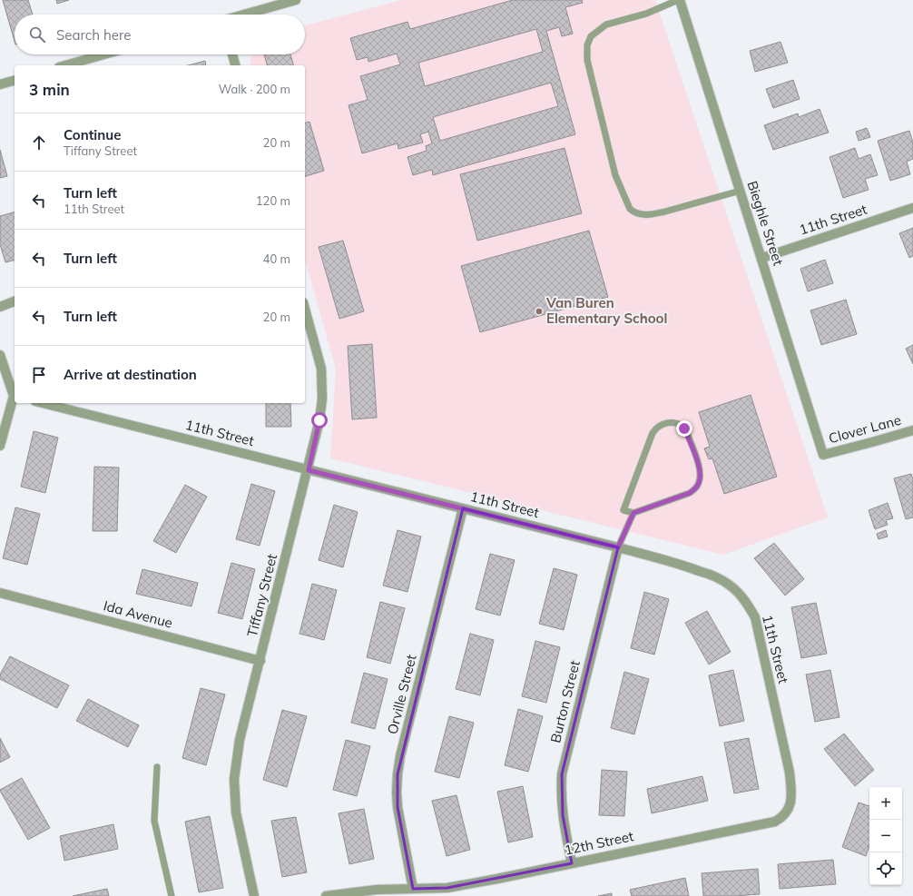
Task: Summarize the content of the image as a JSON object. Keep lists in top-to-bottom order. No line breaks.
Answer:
{"streets":{"street":["11th Street","Bieghle Street","Clover Lane","Tiffany Street","Ida Avenue","Orville Street","Burton Street","12th Street"]},"crossings":[["11th Street","Bieghle Street"],["11th Street","Tiffany Street"],["11th Street","Orville Street"],["11th Street","Burton Street"],["11th Street","12th Street"],["Bieghle Street","Clover Lane"],["Tiffany Street","Ida Avenue"],["Orville Street","12th Street"],["Burton Street","12th Street"]],"places":["Van Buren Elementary School"],"page":{"search":"Search here","heading":["3 min","Walk · 200 m"],"list":[["Continue","Tiffany Street","20 m"],["Turn left","11th Street","120 m"],["Turn left","40 m"],["Turn left","20 m"],"Arrive at destination"],"map_buttons":["+","−"]}}
